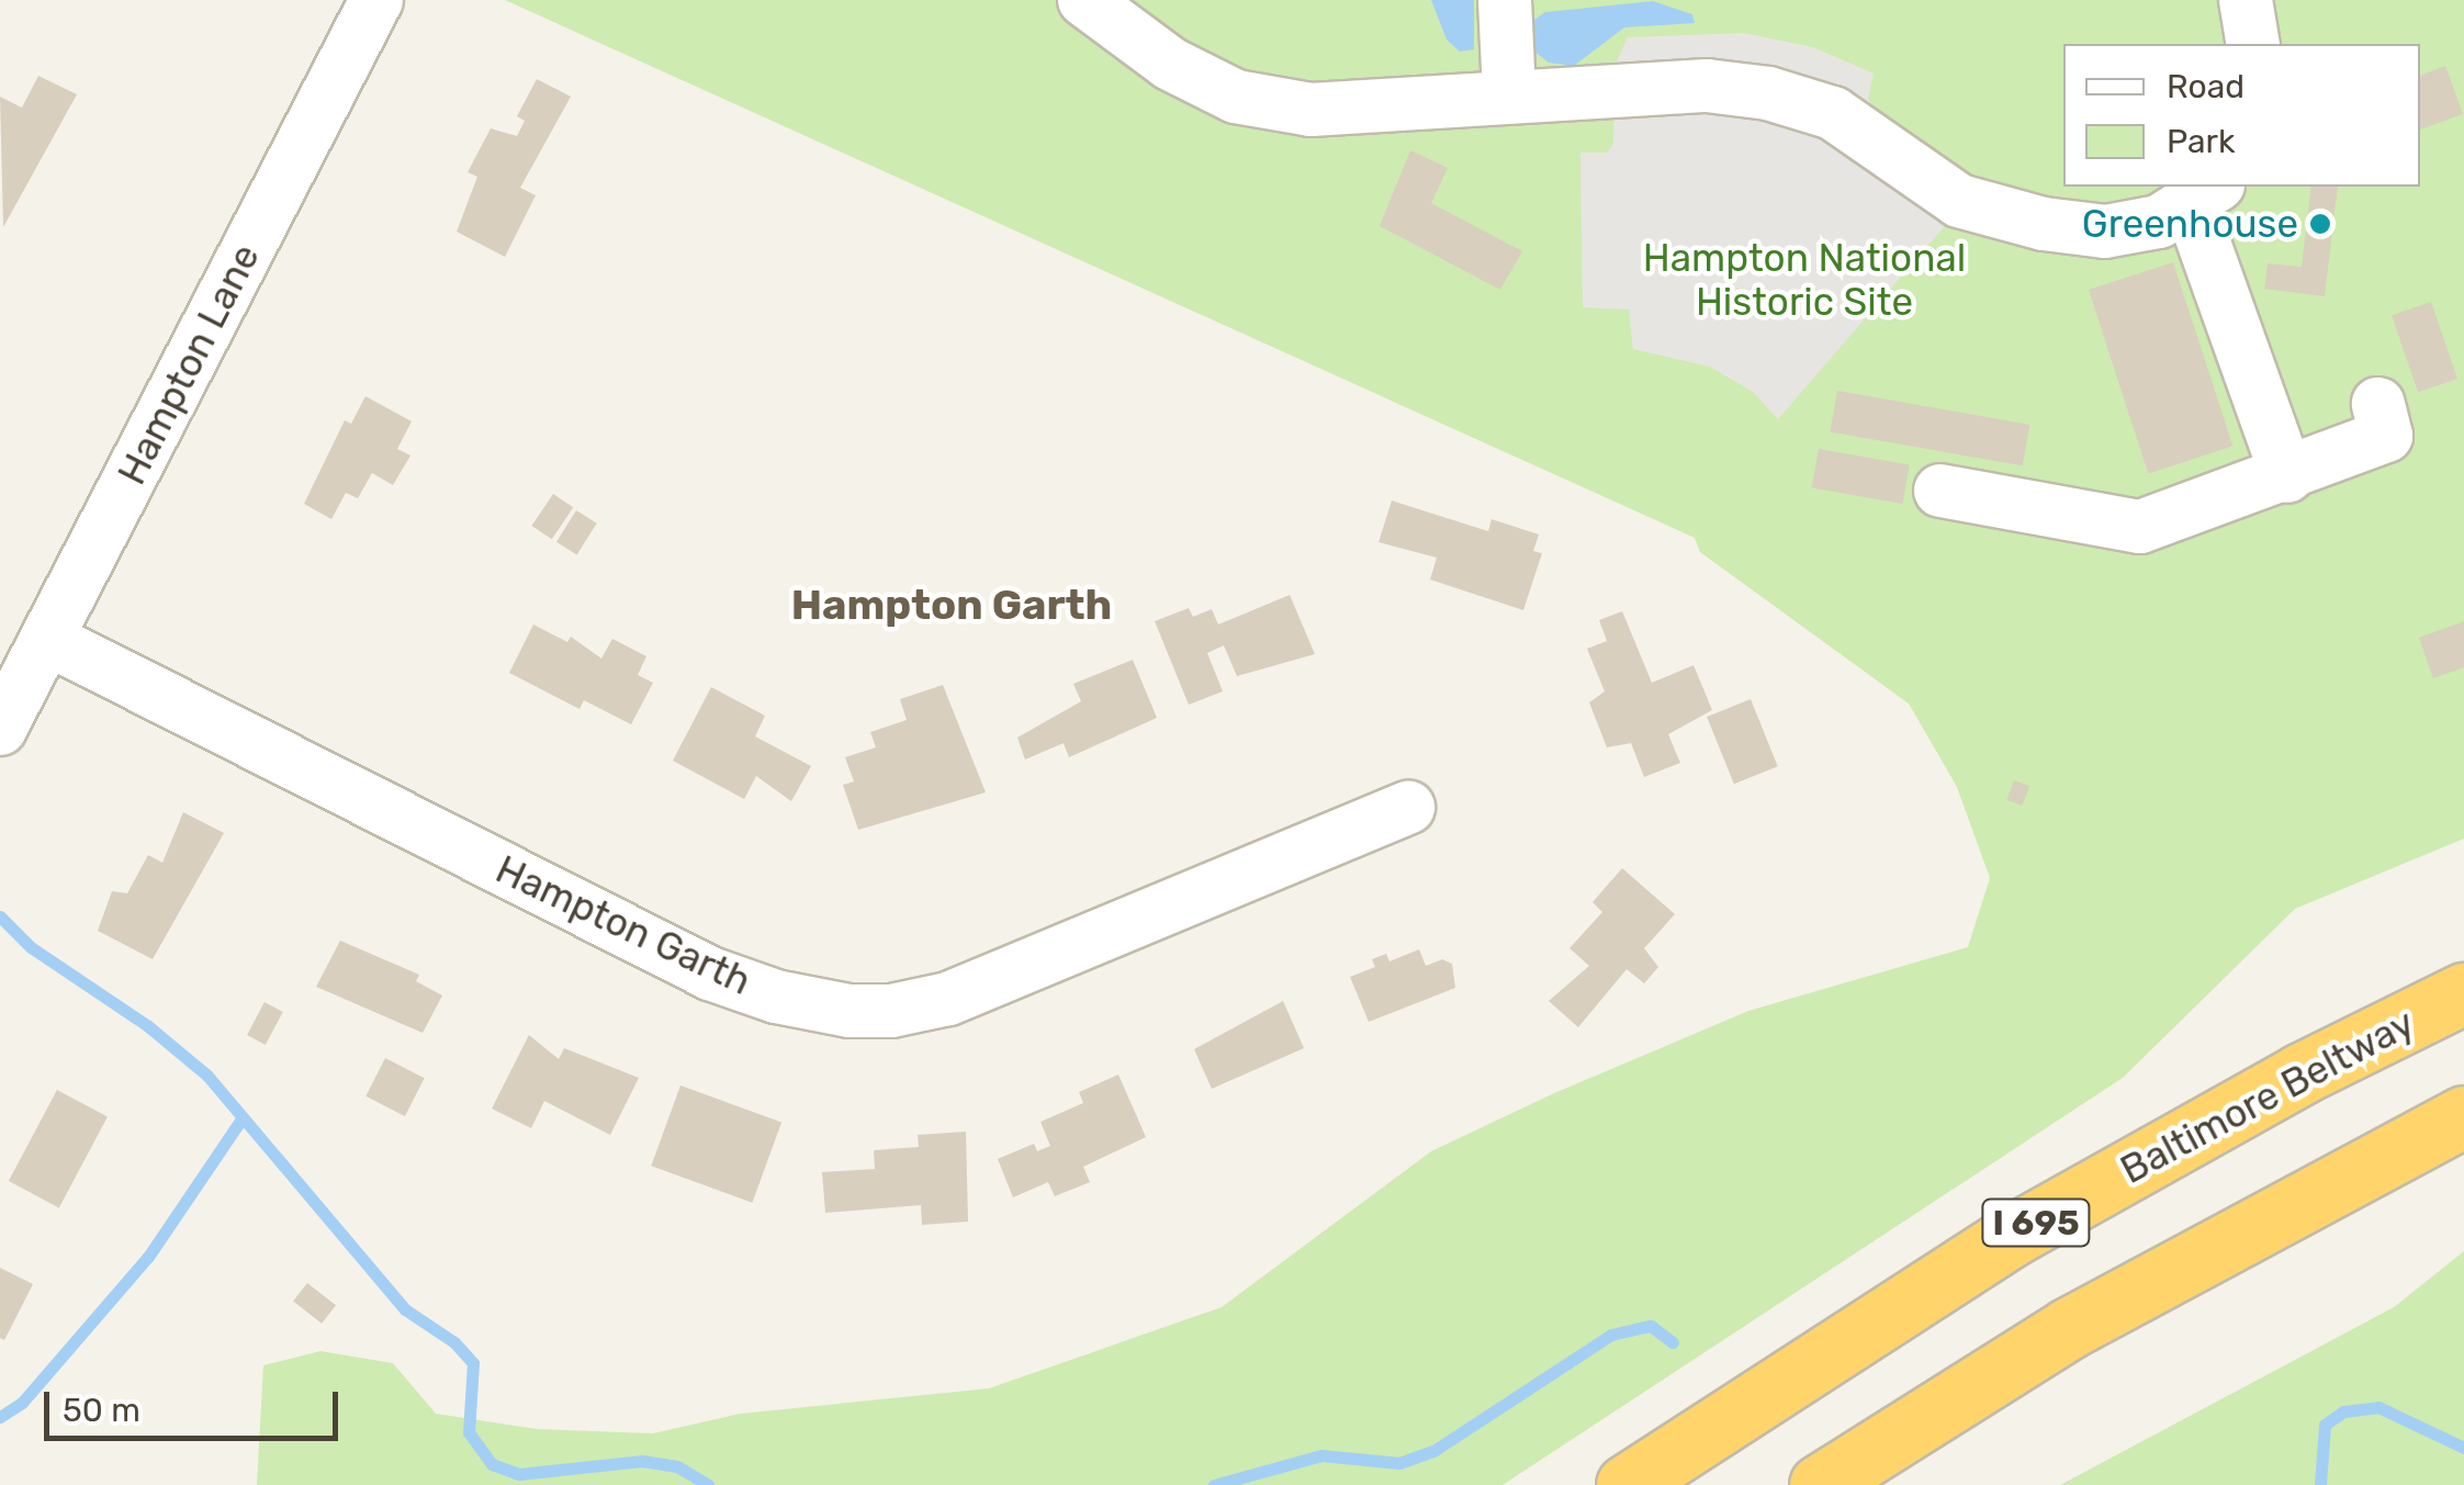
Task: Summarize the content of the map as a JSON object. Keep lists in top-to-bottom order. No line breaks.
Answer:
{"streets":{"highway":["Baltimore Beltway","I 695"],"street":["Hampton Lane","Hampton Garth"]},"crossings":[["Hampton Lane","Hampton Garth"]],"districts":["Hampton Garth"],"parks":["Hampton National Historic Site"],"places":["Greenhouse"],"legend":["Road","Park"],"scale_bar":"50 m"}
